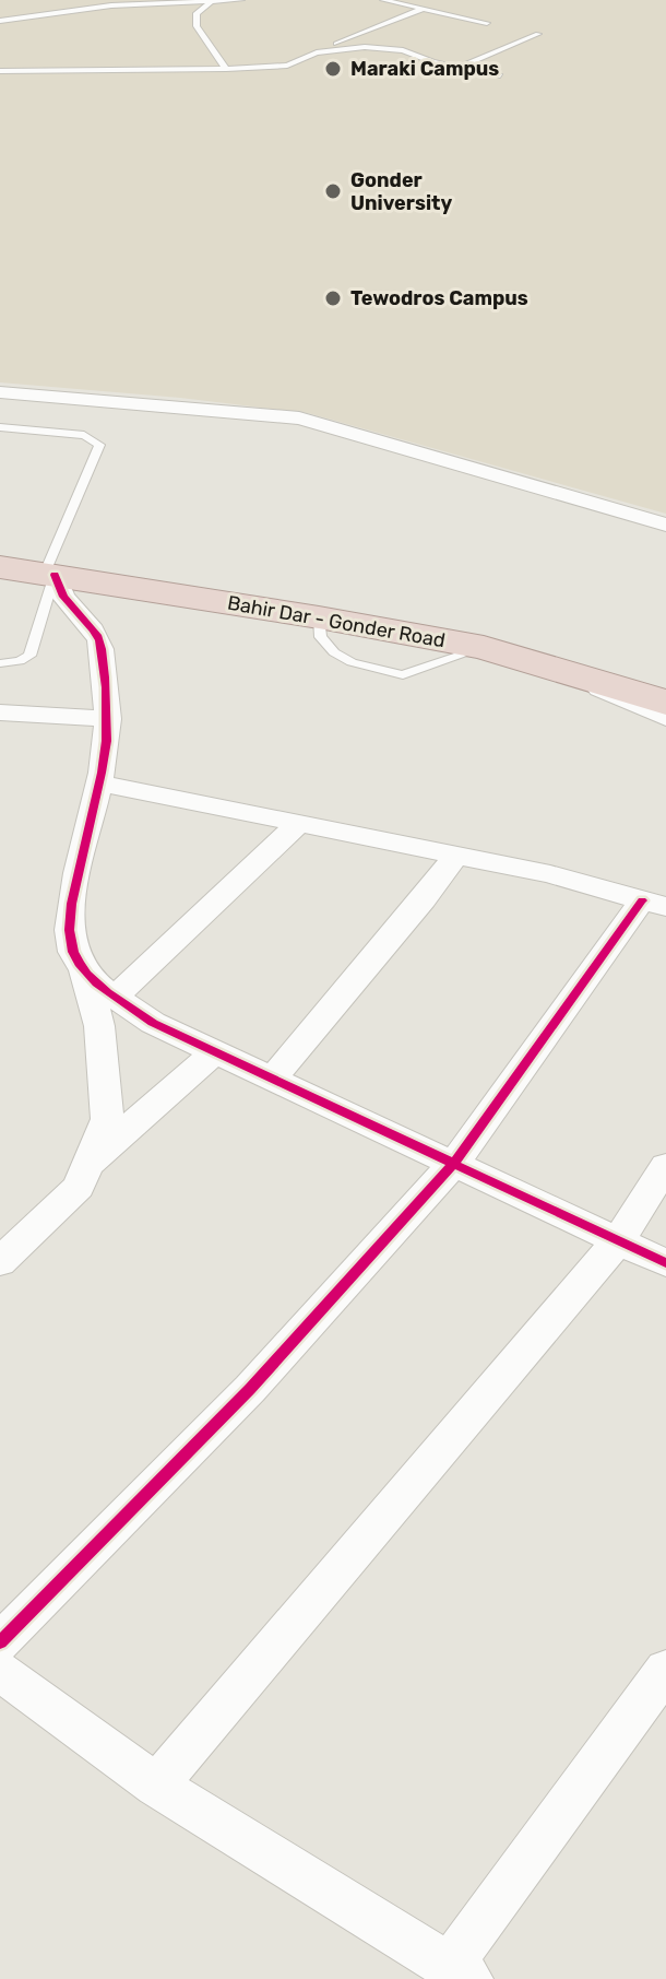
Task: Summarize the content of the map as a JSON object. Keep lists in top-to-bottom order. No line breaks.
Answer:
{"streets":{"highway":["Bahir Dar - Gonder Road"]},"places":["Maraki Campus","Gonder University","Tewodros Campus"]}
